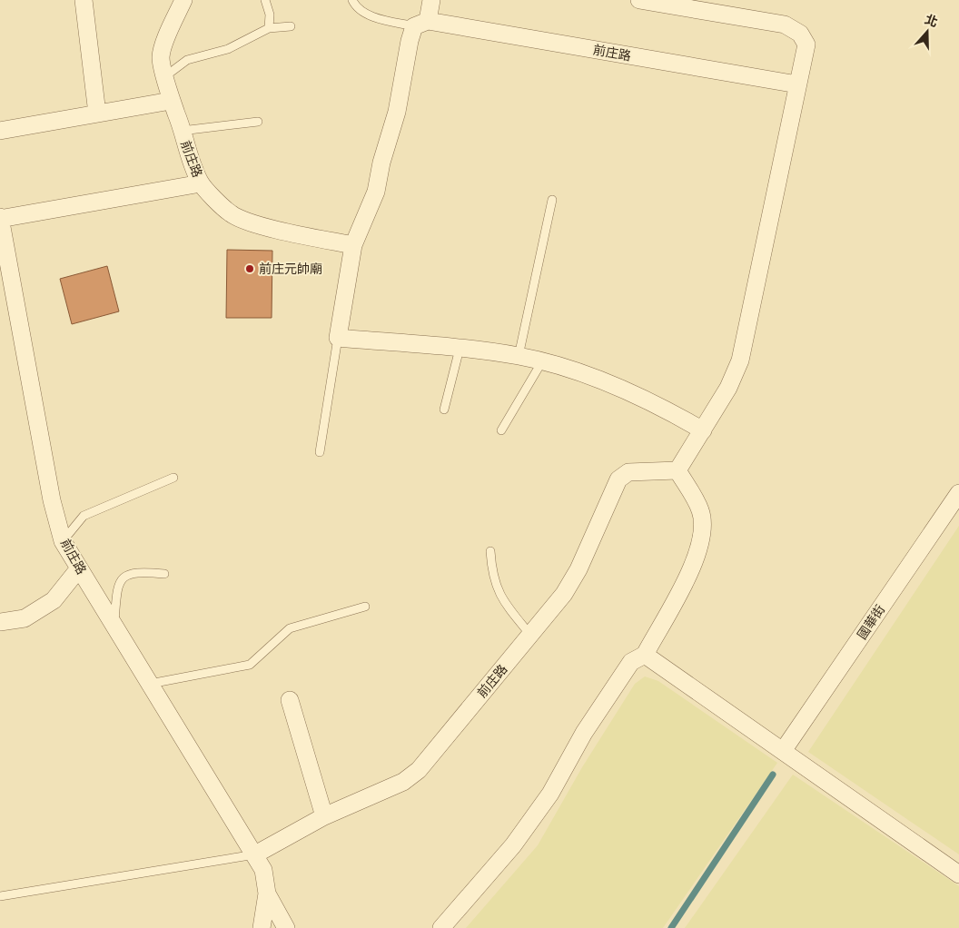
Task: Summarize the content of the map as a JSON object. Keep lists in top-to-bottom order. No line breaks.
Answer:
{"streets":{"street":["前庄路","國華街"]},"places":["前庄元帥廟"],"north":"top"}
